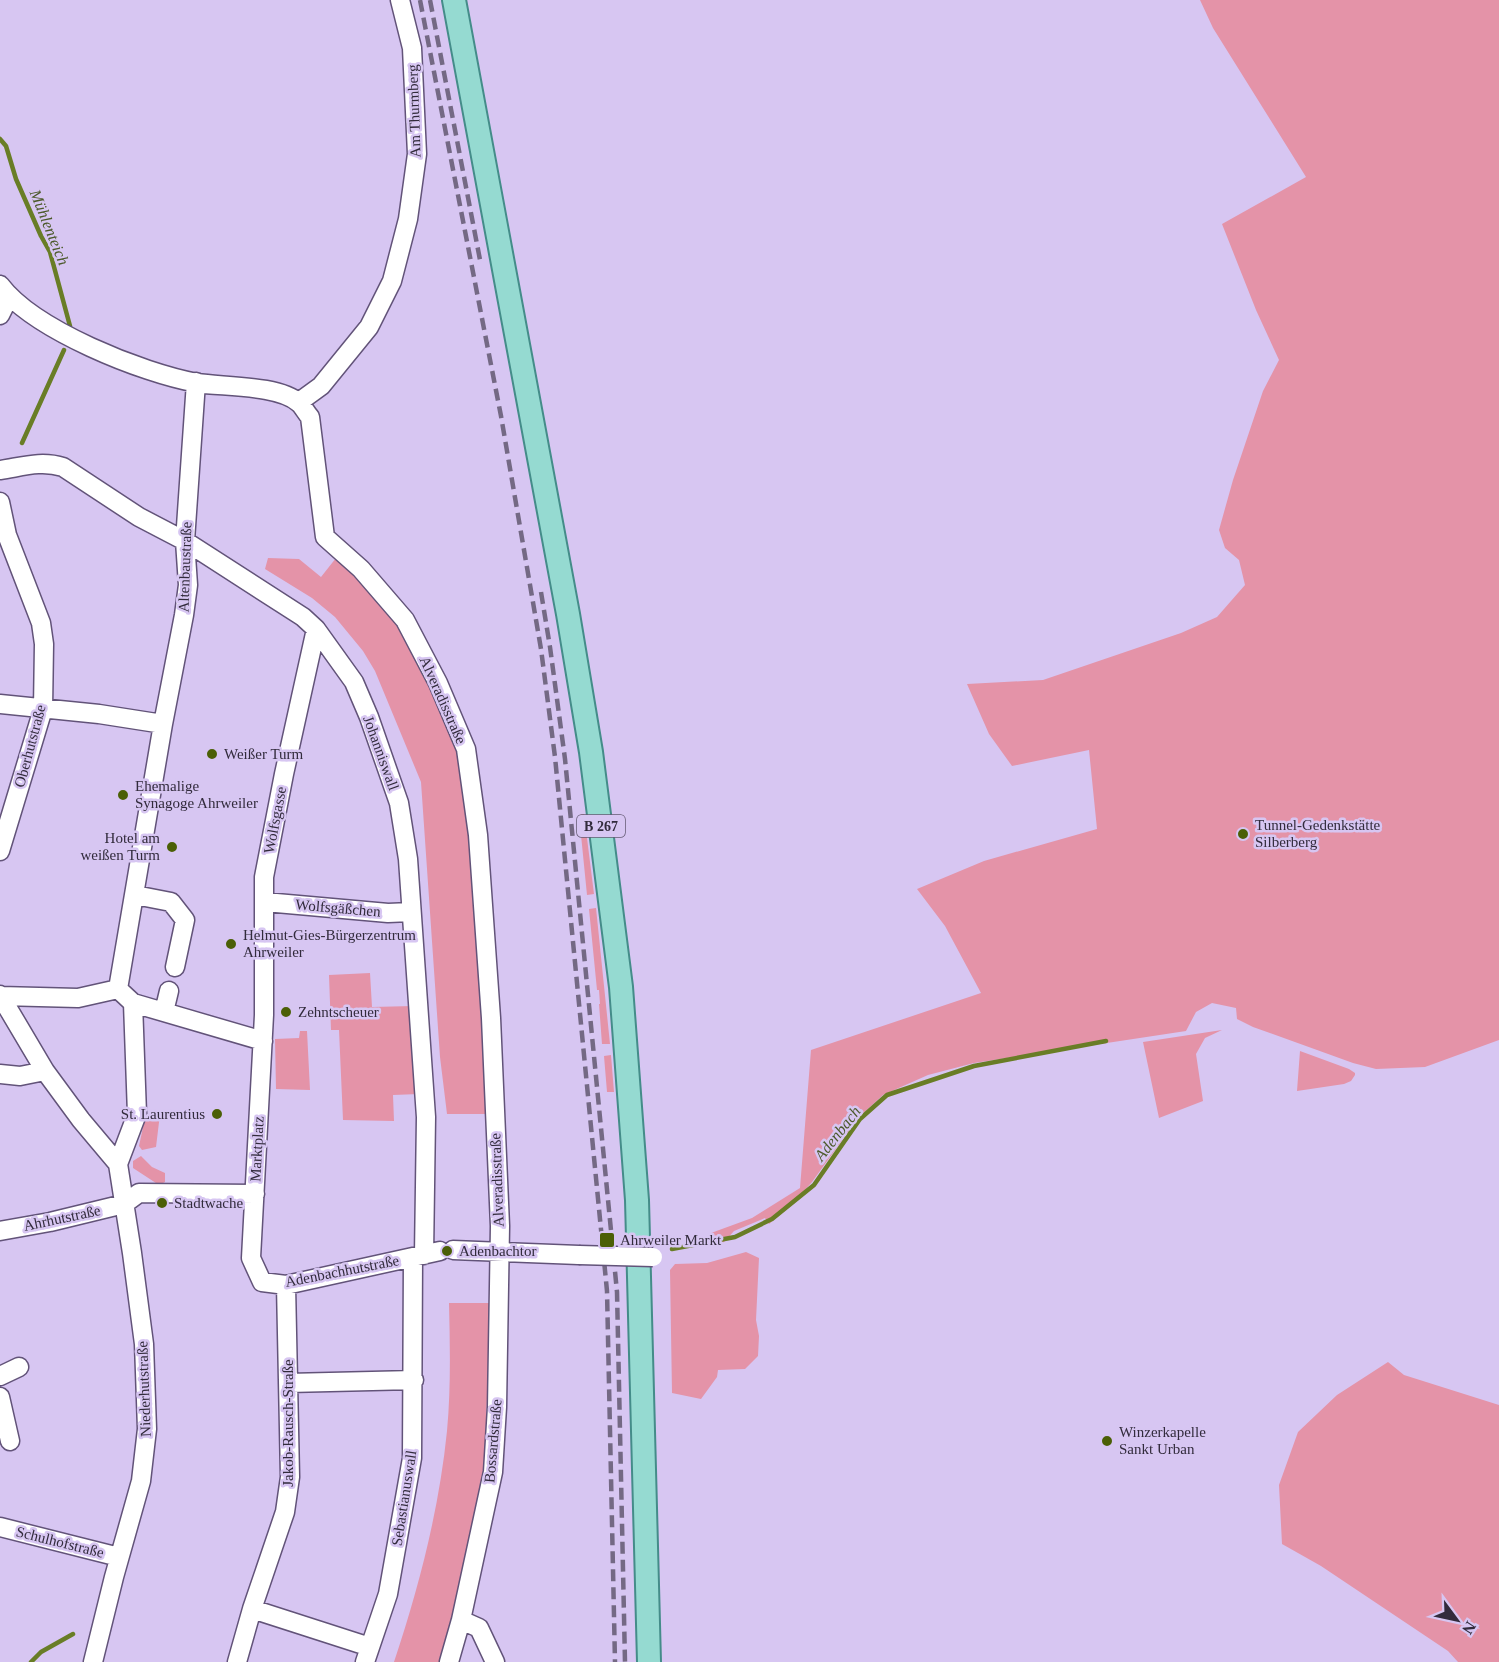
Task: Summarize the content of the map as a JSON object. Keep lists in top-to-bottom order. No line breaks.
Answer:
{"streets":{"main road":["B 267"],"street":["Am Thurmberg","Altenbaustraße","Alveradisstraße","Oberhutstraße","Johanniswall","Wolfsgasse","Wolfsgäßchen","Marktplatz","Ahrhutstraße","Adenbachhutstraße","Niederhutstraße","Jakob-Rausch-Straße","Bossardstraße","Sebastianuswall","Schulhofstraße"]},"crossings":[["Am Thurmberg","Alveradisstraße"],["Altenbaustraße","Johanniswall"],["Alveradisstraße","Adenbachhutstraße"],["Alveradisstraße","Bossardstraße"],["Johanniswall","Wolfsgasse"],["Johanniswall","Wolfsgäßchen"],["Johanniswall","Adenbachhutstraße"],["Johanniswall","Sebastianuswall"],["Wolfsgasse","Wolfsgäßchen"],["Wolfsgasse","Marktplatz"],["Marktplatz","Ahrhutstraße"],["Marktplatz","Adenbachhutstraße"],["Marktplatz","Niederhutstraße"],["Ahrhutstraße","Niederhutstraße"],["Adenbachhutstraße","Jakob-Rausch-Straße"],["Adenbachhutstraße","Bossardstraße"],["Adenbachhutstraße","Sebastianuswall"],["Niederhutstraße","Schulhofstraße"]],"water":["Mühlenteich","Adenbach"],"places":{"other":["Weißer Turm","Ehemalige Synagoge Ahrweiler","Tunnel-Gedenkstätte Silberberg","Hotel am weißen Turm","Helmut-Gies-Bürgerzentrum Ahrweiler","Zehntscheuer","St. Laurentius","Stadtwache","Adenbachtor","Winzerkapelle Sankt Urban"],"transit":["Ahrweiler Markt"]},"north":"bottom right"}
